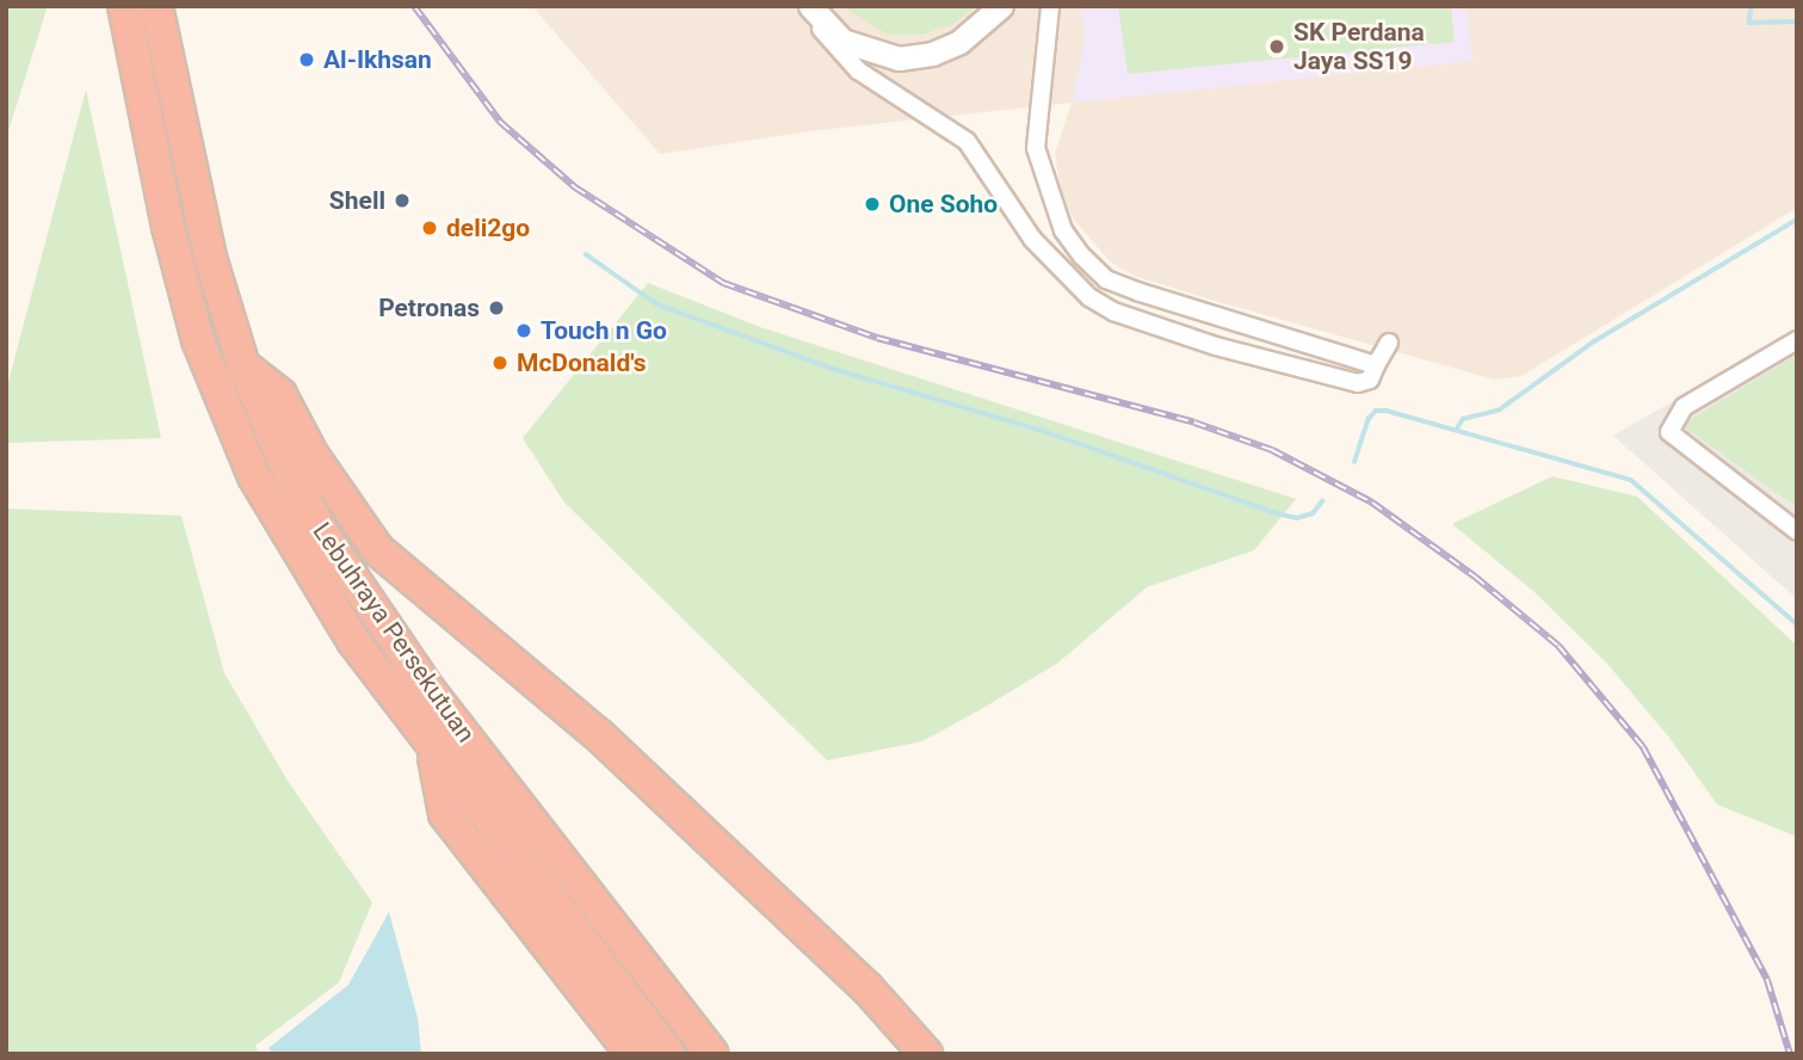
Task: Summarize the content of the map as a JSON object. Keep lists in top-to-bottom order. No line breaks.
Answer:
{"streets":{"highway":["Lebuhraya Persekutuan"]},"places":["SK Perdana Jaya SS19","Al-Ikhsan","Shell","One Soho","deli2go","Petronas","Touch n Go","McDonald's"]}
